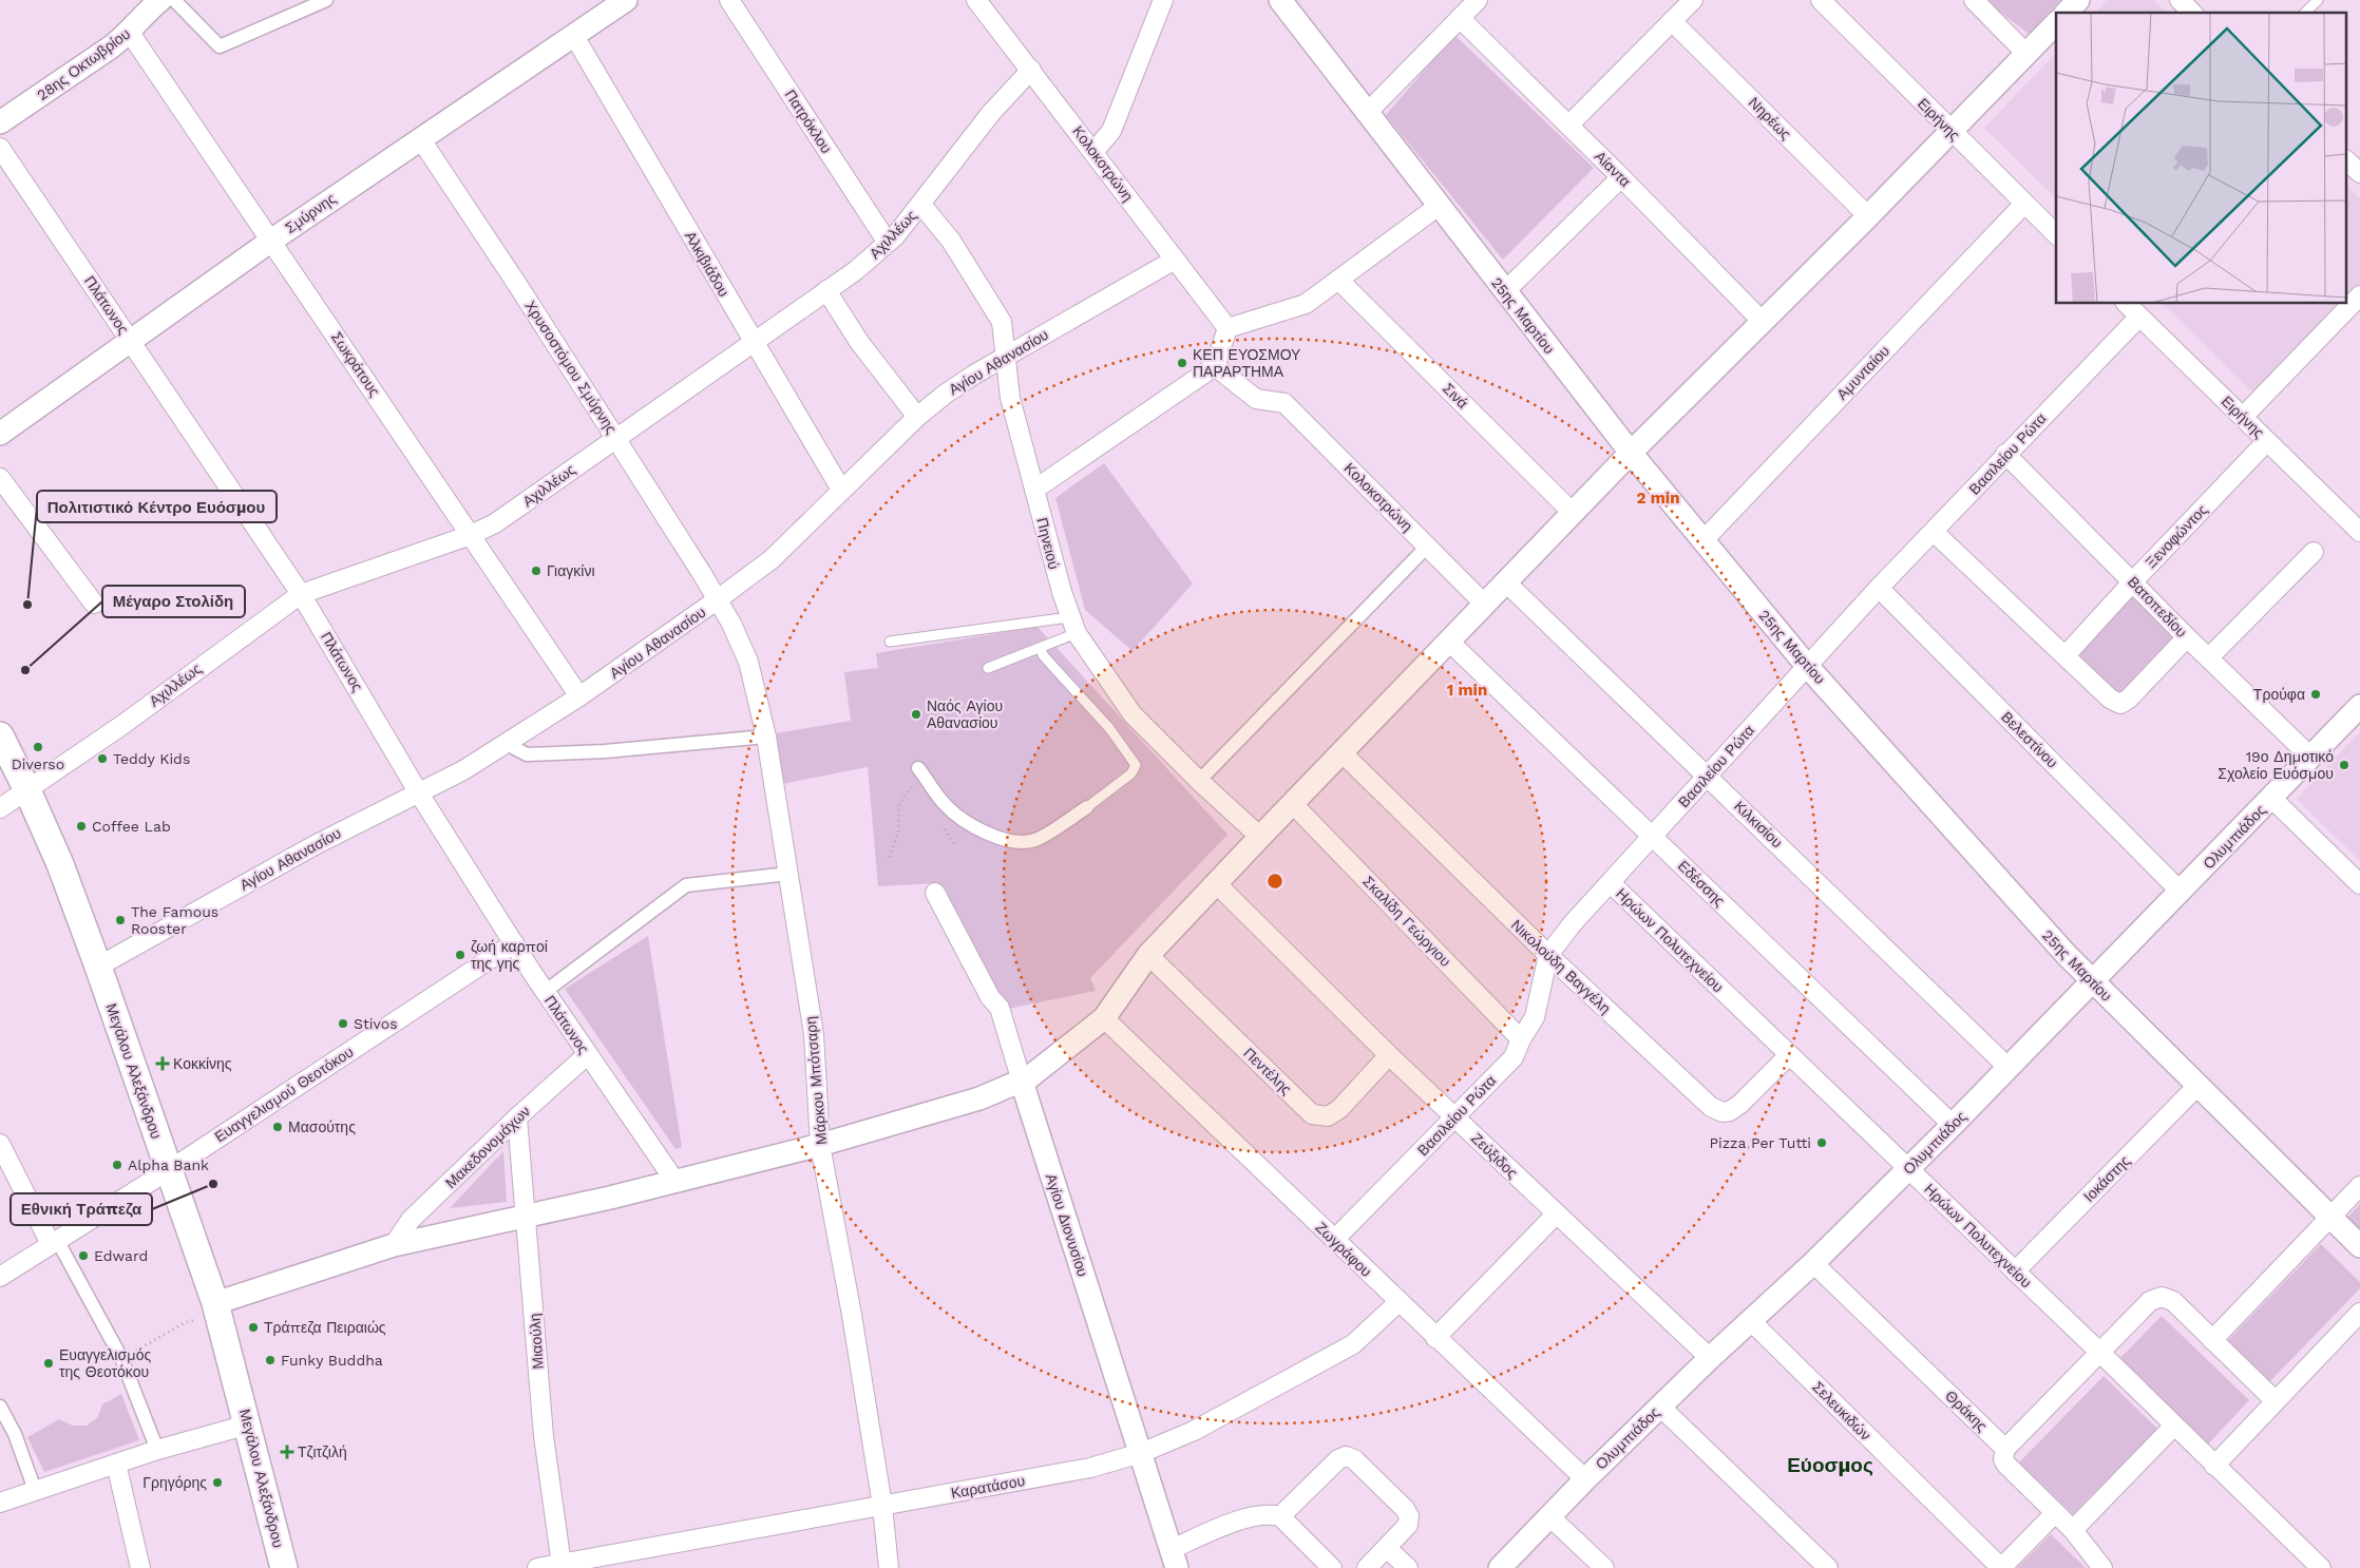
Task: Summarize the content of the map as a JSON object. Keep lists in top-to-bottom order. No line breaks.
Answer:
{"streets":{"main road":["Μεγάλου Αλεξάνδρου"],"street":["28ης Οκτωβρίου","Νηρέως","Ειρήνης","Πατρόκλου","Κολοκοτρώνη","Αίαντα","Σμύρνης","Αχιλλέως","Αλκιβιάδου","Πλάτωνος","25ης Μαρτίου","Αγίου Αθανασίου","Σωκράτους","Χρυσοστόμου Σμύρνης","Αμυνταίου","Σινά","Βασιλείου Ρώτα","Ξενοφώντος","Πηνειού","Βατοπεδίου","Βελεστίνου","Κιλκισίου","Ολυμπιάδος","Εδέσσης","Σκαλίδη Γεώργιου","Ηρώων Πολυτεχνείου","Νικολούδη Βαγγέλη","Πεντέλης","Μάρκου Μπότσαρη","Ευαγγελισμού Θεοτόκου","Μακεδονομάχων","Ζεύξιδος","Ιοκάστης","Αγίου Διονυσίου","Ζωγράφου","Μιαούλη","Σελευκιδών","Θράκης","Καρατάσου"]},"crossings":[["28ης Οκτωβρίου","Σωκράτους"],["Ειρήνης","Αμυνταίου"],["Ειρήνης","Βασιλείου Ρώτα"],["Ειρήνης","Ξενοφώντος"],["Πατρόκλου","Αχιλλέως"],["Κολοκοτρώνη","Αχιλλέως"],["Κολοκοτρώνη","Αγίου Αθανασίου"],["Σμύρνης","Αλκιβιάδου"],["Σμύρνης","Πλάτωνος"],["Σμύρνης","Σωκράτους"],["Σμύρνης","Χρυσοστόμου Σμύρνης"],["Αχιλλέως","Αλκιβιάδου"],["Αχιλλέως","Πλάτωνος"],["Αχιλλέως","Σωκράτους"],["Αχιλλέως","Χρυσοστόμου Σμύρνης"],["Αχιλλέως","Πηνειού"],["Αχιλλέως","Μεγάλου Αλεξάνδρου"],["Αλκιβιάδου","Αγίου Αθανασίου"],["Πλάτωνος","Αγίου Αθανασίου"],["Πλάτωνος","Ευαγγελισμού Θεοτόκου"],["Πλάτωνος","Μακεδονομάχων"],["25ης Μαρτίου","Αμυνταίου"],["25ης Μαρτίου","Βασιλείου Ρώτα"],["25ης Μαρτίου","Ολυμπιάδος"],["25ης Μαρτίου","Ιοκάστης"],["Αγίου Αθανασίου","Σωκράτους"],["Αγίου Αθανασίου","Χρυσοστόμου Σμύρνης"],["Αγίου Αθανασίου","Πηνειού"],["Αγίου Αθανασίου","Μεγάλου Αλεξάνδρου"],["Αγίου Αθανασίου","Μάρκου Μπότσαρη"],["Χρυσοστόμου Σμύρνης","Μάρκου Μπότσαρη"],["Βασιλείου Ρώτα","Βατοπεδίου"],["Βασιλείου Ρώτα","Βελεστίνου"],["Βασιλείου Ρώτα","Κιλκισίου"],["Βασιλείου Ρώτα","Εδέσσης"],["Βασιλείου Ρώτα","Σκαλίδη Γεώργιου"],["Βασιλείου Ρώτα","Ηρώων Πολυτεχνείου"],["Βασιλείου Ρώτα","Νικολούδη Βαγγέλη"],["Βασιλείου Ρώτα","Ζεύξιδος"],["Βασιλείου Ρώτα","Ζωγράφου"],["Ξενοφώντος","Βατοπεδίου"],["Βατοπεδίου","Ολυμπιάδος"],["Βελεστίνου","Ολυμπιάδος"],["Κιλκισίου","Ολυμπιάδος"],["Ολυμπιάδος","Εδέσσης"],["Ολυμπιάδος","Ηρώων Πολυτεχνείου"],["Ολυμπιάδος","Ζεύξιδος"],["Ολυμπιάδος","Ζωγράφου"],["Ολυμπιάδος","Σελευκιδών"],["Ολυμπιάδος","Θράκης"],["Ηρώων Πολυτεχνείου","Νικολούδη Βαγγέλη"],["Ηρώων Πολυτεχνείου","Ιοκάστης"],["Μεγάλου Αλεξάνδρου","Ευαγγελισμού Θεοτόκου"],["Πεντέλης","Ζεύξιδος"],["Μάρκου Μπότσαρη","Καρατάσου"],["Μακεδονομάχων","Μιαούλη"],["Αγίου Διονυσίου","Καρατάσου"],["Ζωγράφου","Καρατάσου"],["Μιαούλη","Καρατάσου"]],"districts":["Εύοσμος"],"places":{"other":["ΚΕΠ ΕΥΟΣΜΟΥ ΠΑΡΑΡΤΗΜΑ","Γιαγκίνι","Πολιτιστικό Κέντρο Ευόσμου","Μέγαρο Στολίδη","Τρούφα","Ναός Αγίου Αθανασίου","Diverso","Teddy Kids","19ο Δημοτικό Σχολείο Ευόσμου","Coffee Lab","The Famous Rooster","ζωή καρποί της γης","Stivos","Μασούτης","Pizza Per Tutti","Alpha Bank","Εθνική Τράπεζα","Edward","Τράπεζα Πειραιώς","Funky Buddha","Ευαγγελισμός της Θεοτόκου","Γρηγόρης"],"health":["Κοκκίνης","Τζιτζιλή"]},"rings":["2 min","1 min"]}
